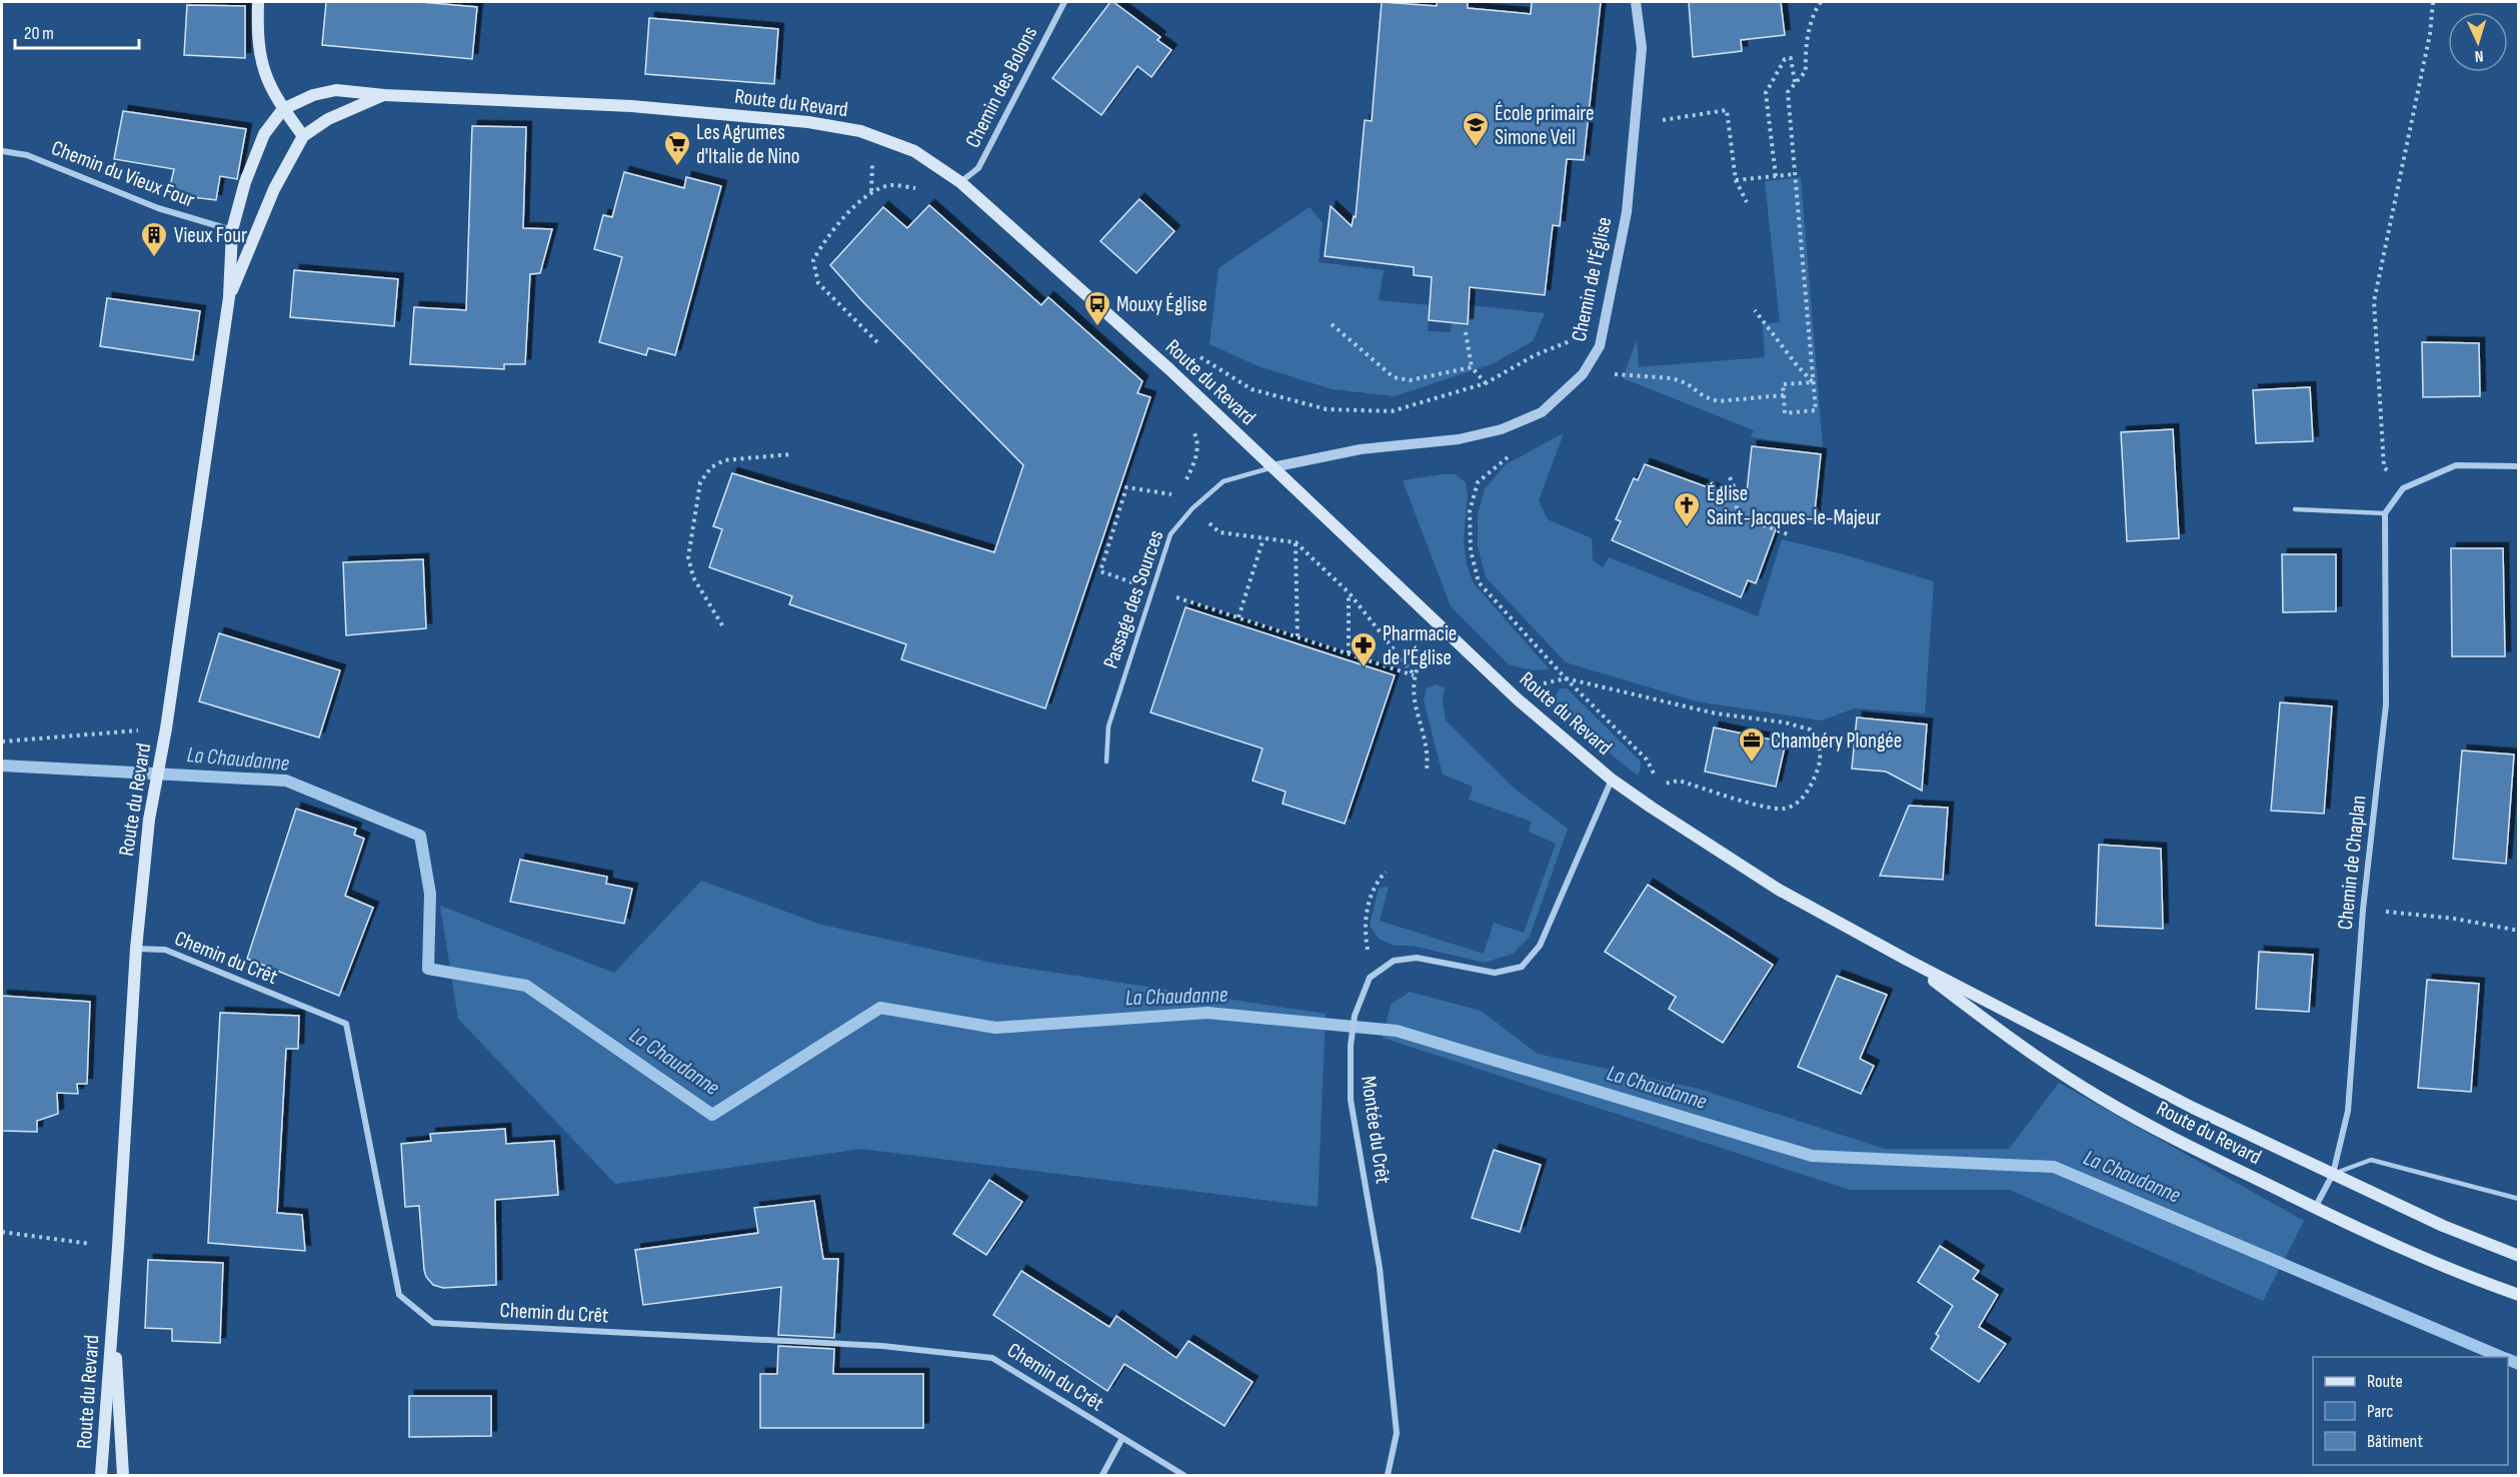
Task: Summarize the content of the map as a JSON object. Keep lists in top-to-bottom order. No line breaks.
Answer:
{"streets":{"main road":["Route du Revard"],"street":["Chemin des Bolons","Chemin du Vieux Four","Chemin de l'Église","Chemin de Chaplan","Chemin du Crêt","Montée du Crêt"],"lane":["Passage des Sources"]},"crossings":[["Chemin des Bolons","Route du Revard"],["Route du Revard","Chemin du Vieux Four"],["Route du Revard","Chemin de l'Église"],["Route du Revard","Passage des Sources"],["Route du Revard","Chemin de Chaplan"],["Route du Revard","Chemin du Crêt"],["Chemin de l'Église","Passage des Sources"]],"water":["La Chaudanne"],"places":{"school or university":["École primaire Simone Veil"],"supermarket":["Les Agrumes d'Italie de Nino"],"building":["Vieux Four"],"bus stop":["Mouxy Église"],"church":["Église Saint-Jacques-le-Majeur"],"pharmacy":["Pharmacie de l'Église"],"office":["Chambéry Plongée"]},"legend":["Route","Parc","Bâtiment"],"scale_bar":"20 m","north":"bottom"}
